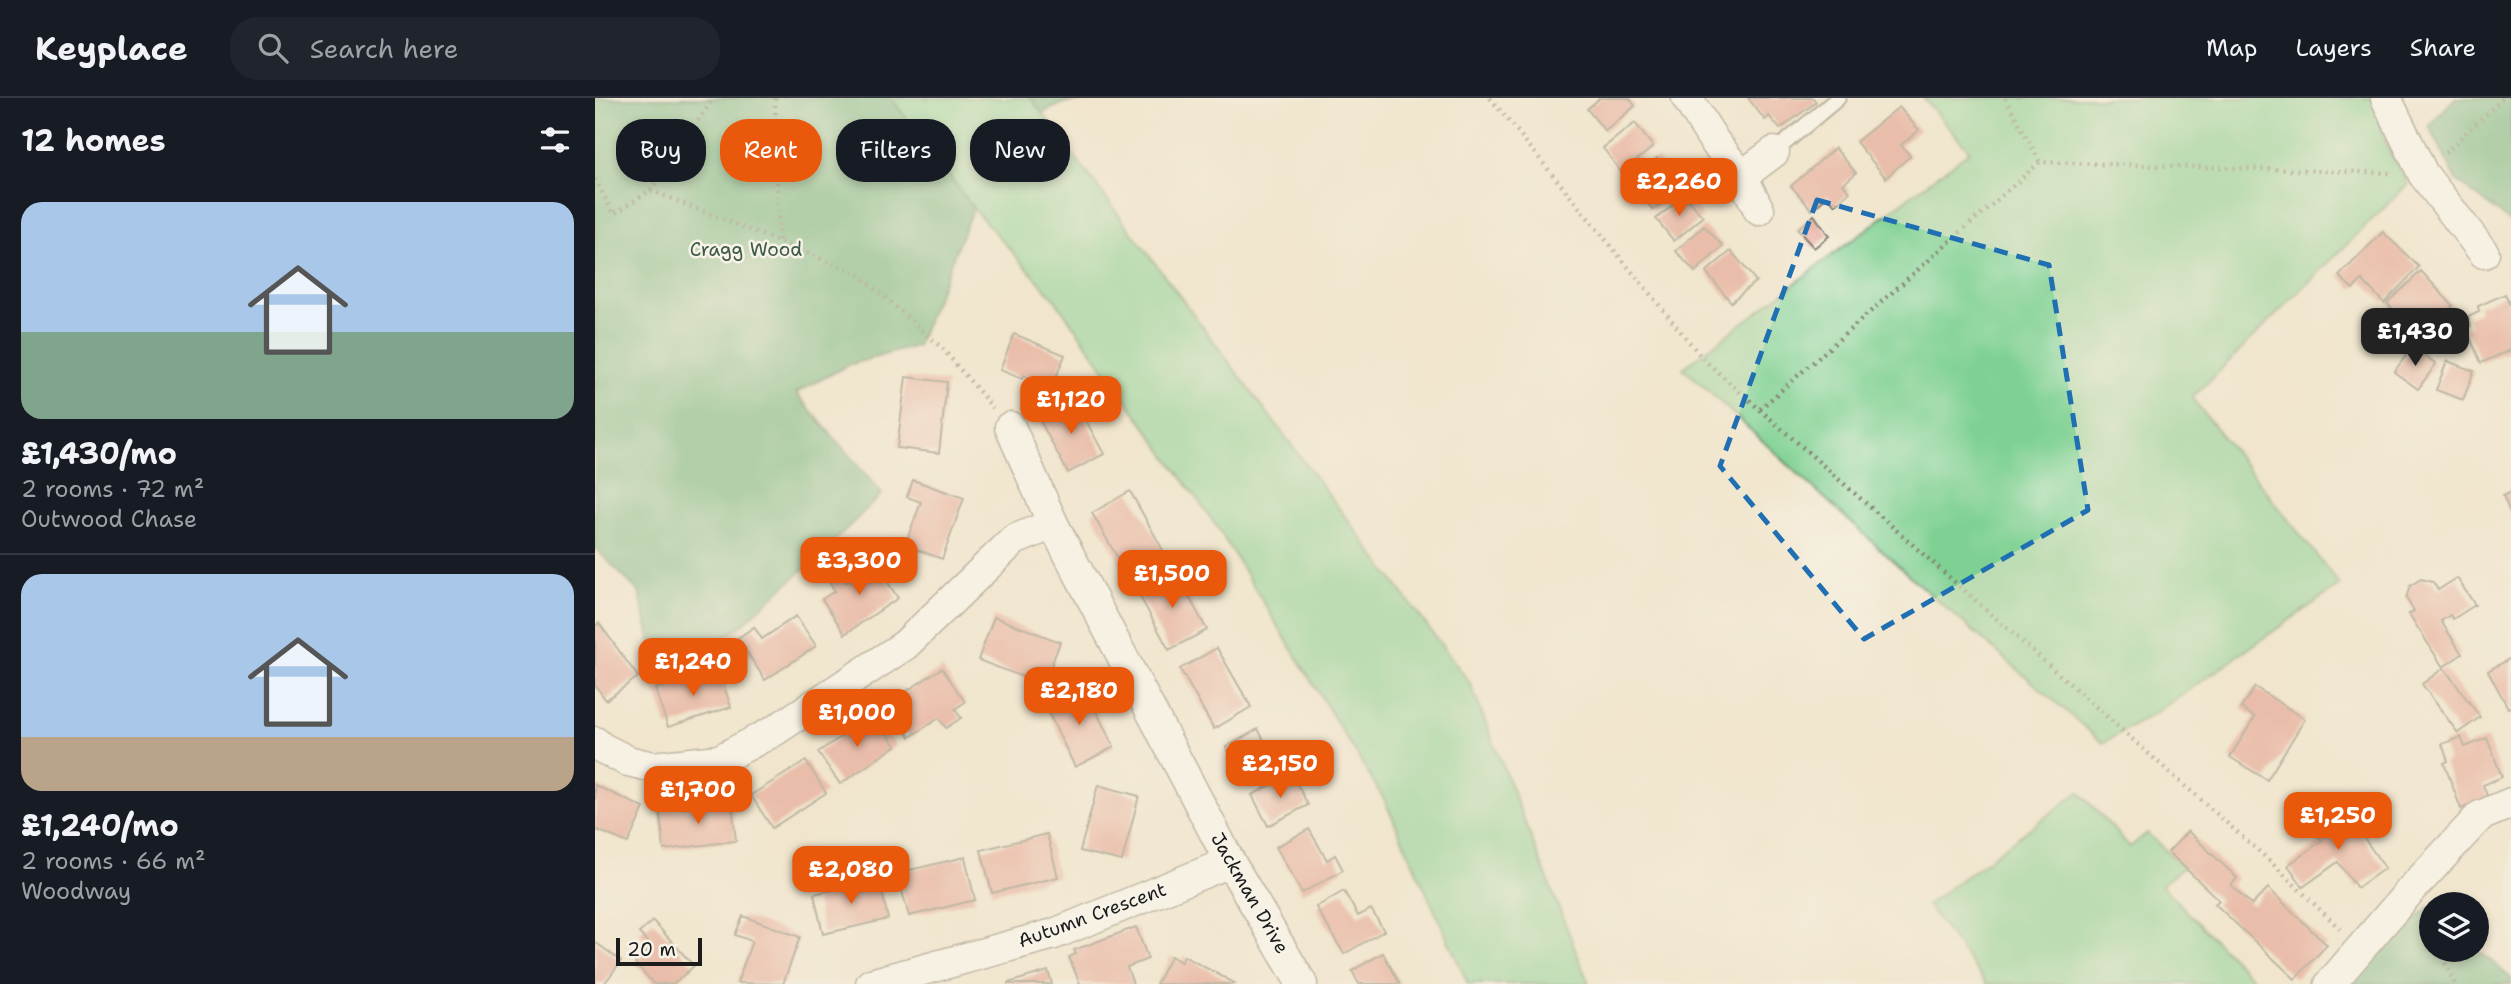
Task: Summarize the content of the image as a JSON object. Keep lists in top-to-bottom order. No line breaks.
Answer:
{"streets":{"street":["Jackman Drive","Autumn Crescent"]},"crossings":[["Jackman Drive","Autumn Crescent"]],"parks":["Cragg Wood"],"scale_bar":"20 m","page":{"header":"Keyplace","search":"Search here","nav":["Map","Layers","Share"],"heading":"12 homes","chip":["Buy","Rent","Filters","New"],"price":["£2,260","£1,430","£1,120","£3,300","£1,500","£1,240","£2,180","£1,000","£2,150","£1,700","£1,250","£2,080"],"list":[{"name":"£1,430/mo","note":"2 rooms · 72 m² · Outwood Chase"},{"name":"£1,240/mo","note":"2 rooms · 66 m² · Woodway"}],"scale":"20 m"}}
